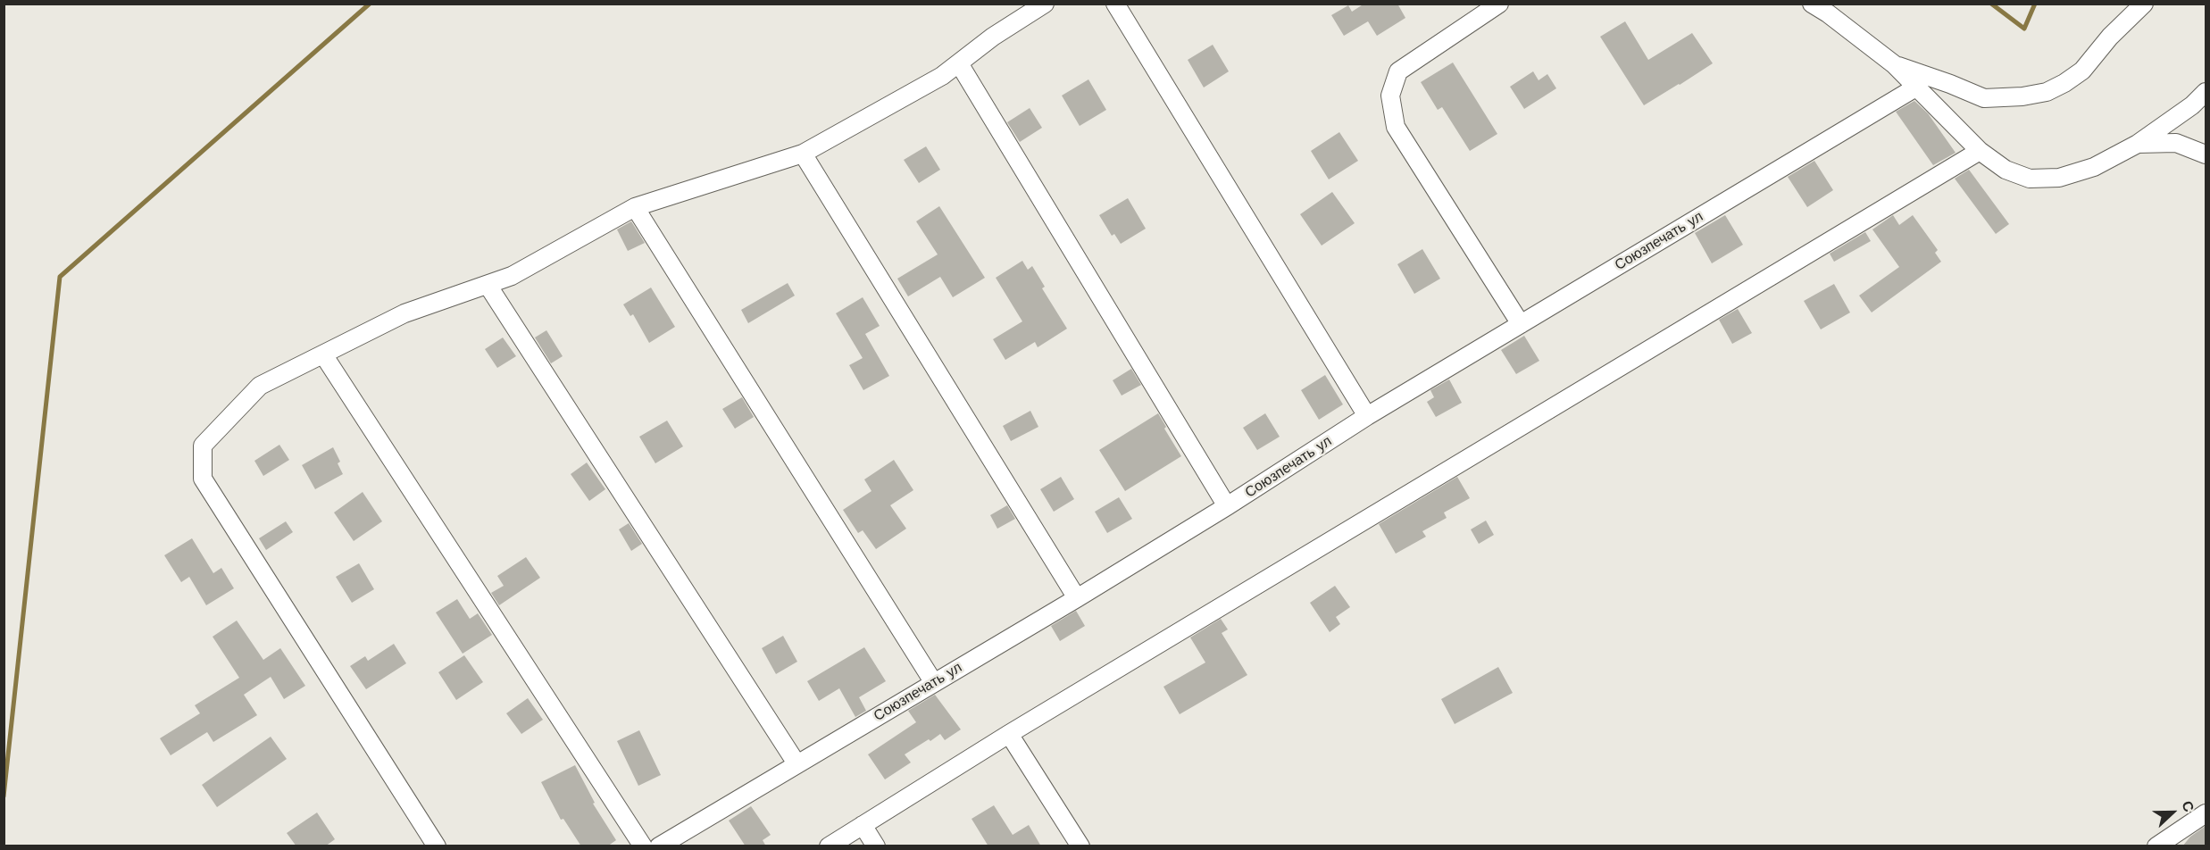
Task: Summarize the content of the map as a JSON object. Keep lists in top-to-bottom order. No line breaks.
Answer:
{"streets":{"street":["Союзпечать ул"]},"north":"right"}
